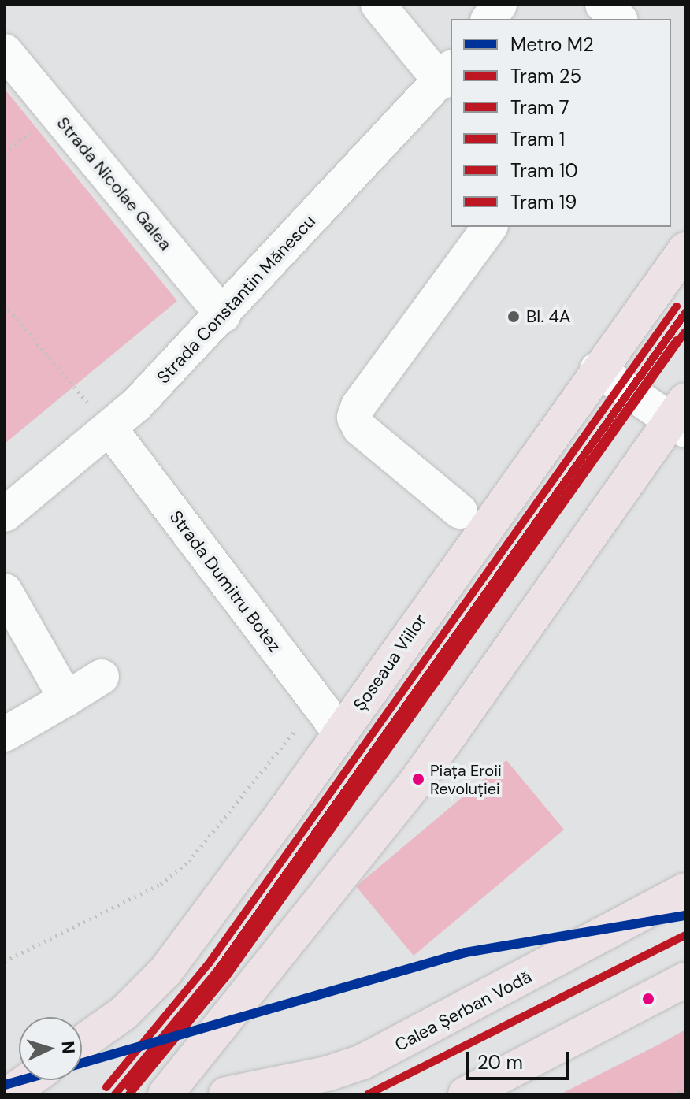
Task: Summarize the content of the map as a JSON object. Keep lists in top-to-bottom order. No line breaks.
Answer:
{"streets":{"main road":["Șoseaua Viilor","Calea Șerban Vodă"],"street":["Strada Nicolae Galea","Strada Constantin Mănescu","Strada Dumitru Botez"]},"crossings":[["Strada Nicolae Galea","Strada Constantin Mănescu"],["Strada Constantin Mănescu","Strada Dumitru Botez"],["Strada Dumitru Botez","Șoseaua Viilor"]],"places":["Bl. 4A","Piața Eroii Revoluției"],"lines":["tram line 1","tram line 25","tram line 7","tram line 10","metro line M2","tram line 19"],"legend":["Metro M2","Tram 25","Tram 7","Tram 1","Tram 10","Tram 19"],"scale_bar":"20 m","north":"right"}
